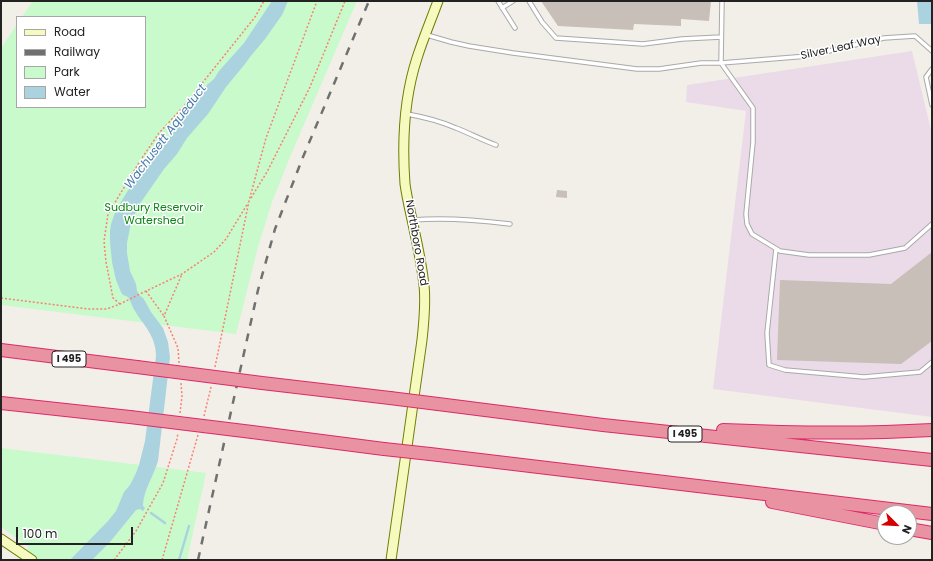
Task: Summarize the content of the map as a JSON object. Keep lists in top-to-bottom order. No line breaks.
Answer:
{"streets":{"highway":["I 495"],"main road":["Northboro Road"],"lane":["Silver Leaf Way"]},"crossings":[["Silver Leaf Way","Northboro Road"]],"water":["Wachusett Aqueduct"],"parks":["Sudbury Reservoir Watershed"],"legend":["Road","Railway","Park","Water"],"scale_bar":"100 m","north":"bottom right"}
